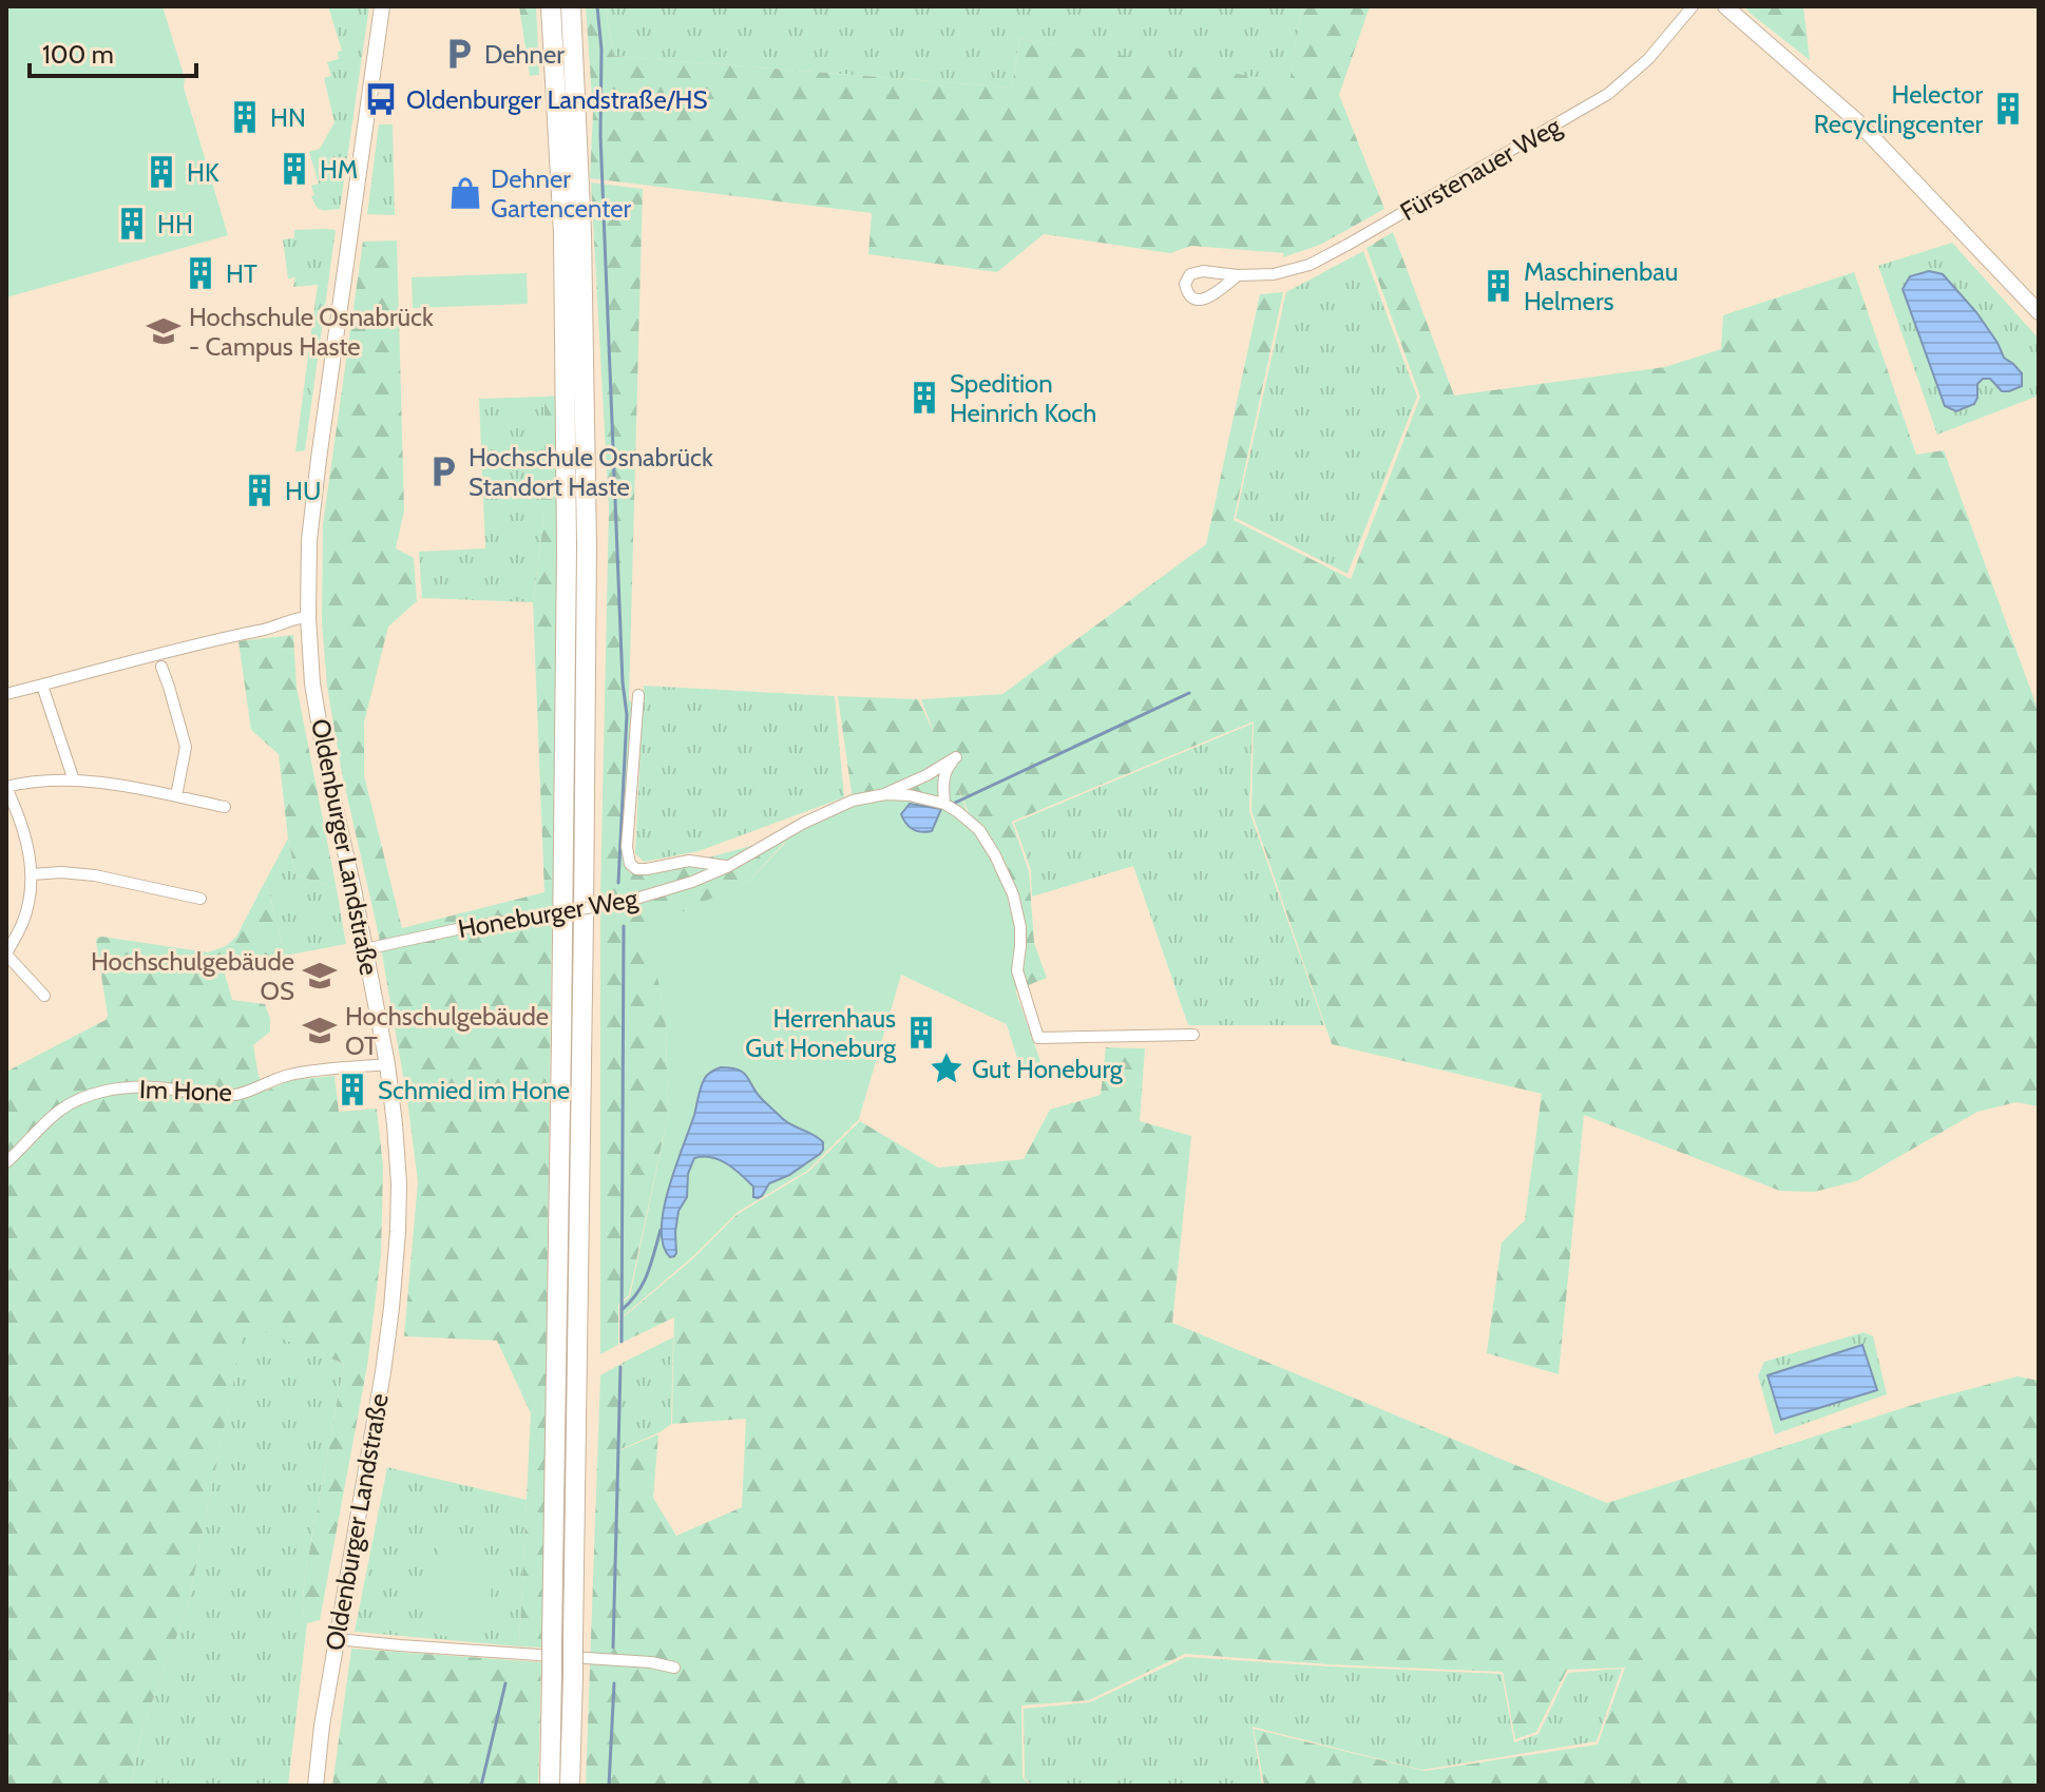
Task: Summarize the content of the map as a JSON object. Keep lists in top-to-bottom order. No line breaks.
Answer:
{"streets":{"street":["Fürstenauer Weg","Oldenburger Landstraße","Honeburger Weg","Im Hone"]},"crossings":[["Oldenburger Landstraße","Honeburger Weg"],["Oldenburger Landstraße","Im Hone"]],"places":{"parking":["Dehner","Hochschule Osnabrück Standort Haste"],"bus stop":["Oldenburger Landstraße/HS"],"building":["Helector Recyclingcenter","HN","HM","HK","HH","HT","Maschinenbau Helmers","Spedition Heinrich Koch","HU","Herrenhaus Gut Honeburg","Schmied im Hone"],"shop":["Dehner Gartencenter"],"school or university":["Hochschule Osnabrück - Campus Haste","Hochschulgebäude OS","Hochschulgebäude OT"],"place":["Gut Honeburg"]},"scale_bar":"100 m"}
